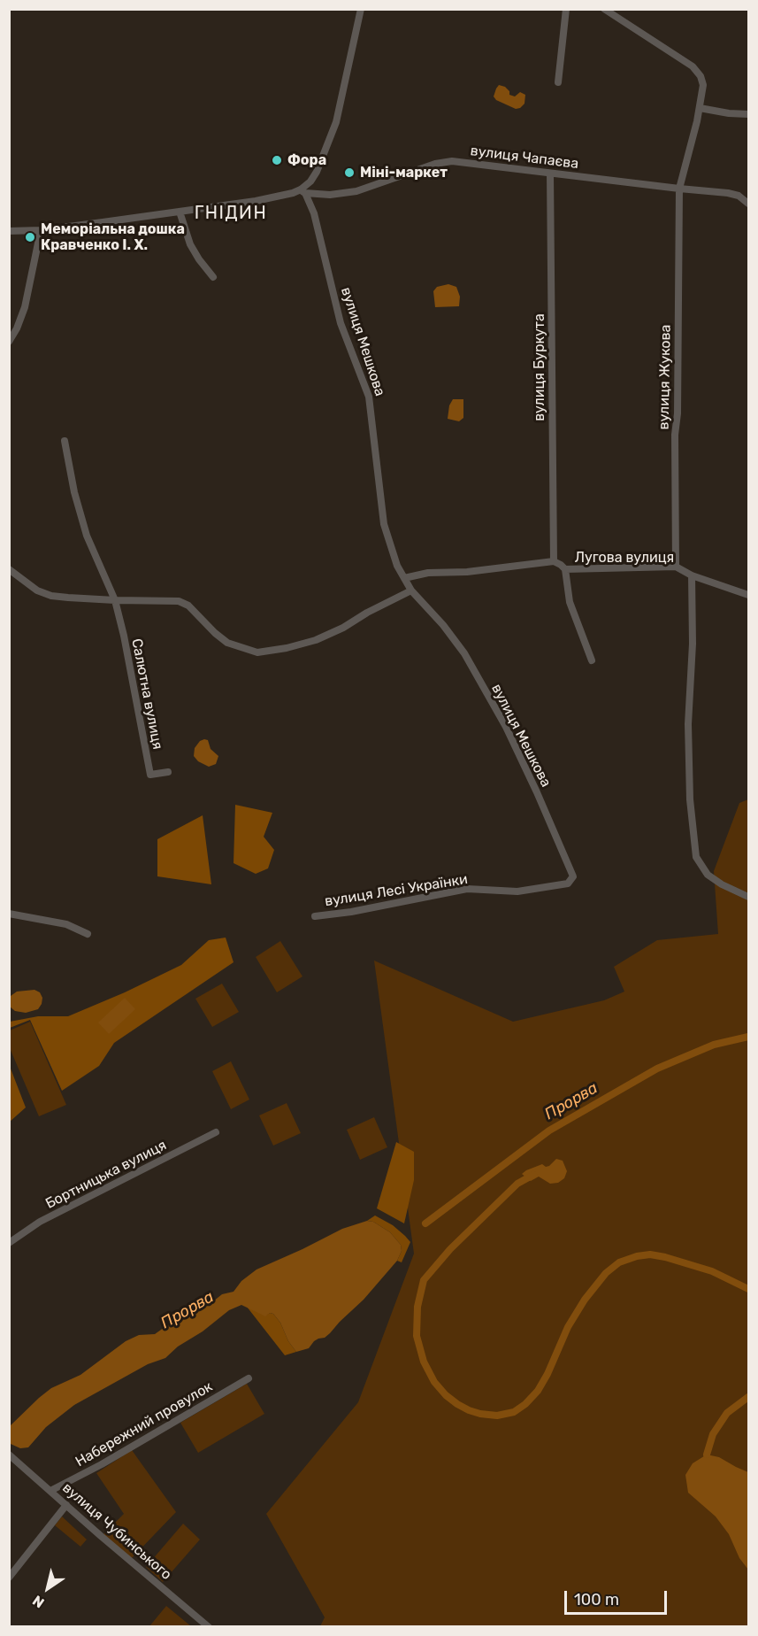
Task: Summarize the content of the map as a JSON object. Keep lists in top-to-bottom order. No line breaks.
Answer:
{"streets":{"street":["вулиця Чапаєва","вулиця Мешкова","вулиця Буркута","вулиця Жукова","Лугова вулиця","Салютна вулиця","вулиця Лесі Українки","Бортницька вулиця","Набережний провулок","вулиця Чубинського"]},"crossings":[["вулиця Чапаєва","вулиця Мешкова"],["вулиця Чапаєва","вулиця Буркута"],["вулиця Чапаєва","вулиця Жукова"],["вулиця Мешкова","Лугова вулиця"],["вулиця Мешкова","вулиця Лесі Українки"],["вулиця Буркута","Лугова вулиця"],["вулиця Жукова","Лугова вулиця"],["Набережний провулок","вулиця Чубинського"]],"districts":["ГНІДИН"],"water":["Прорва"],"places":["Фора","Міні-маркет","Меморіальна дошка Кравченко І. Х."],"scale_bar":"100 m","north":"bottom left"}
